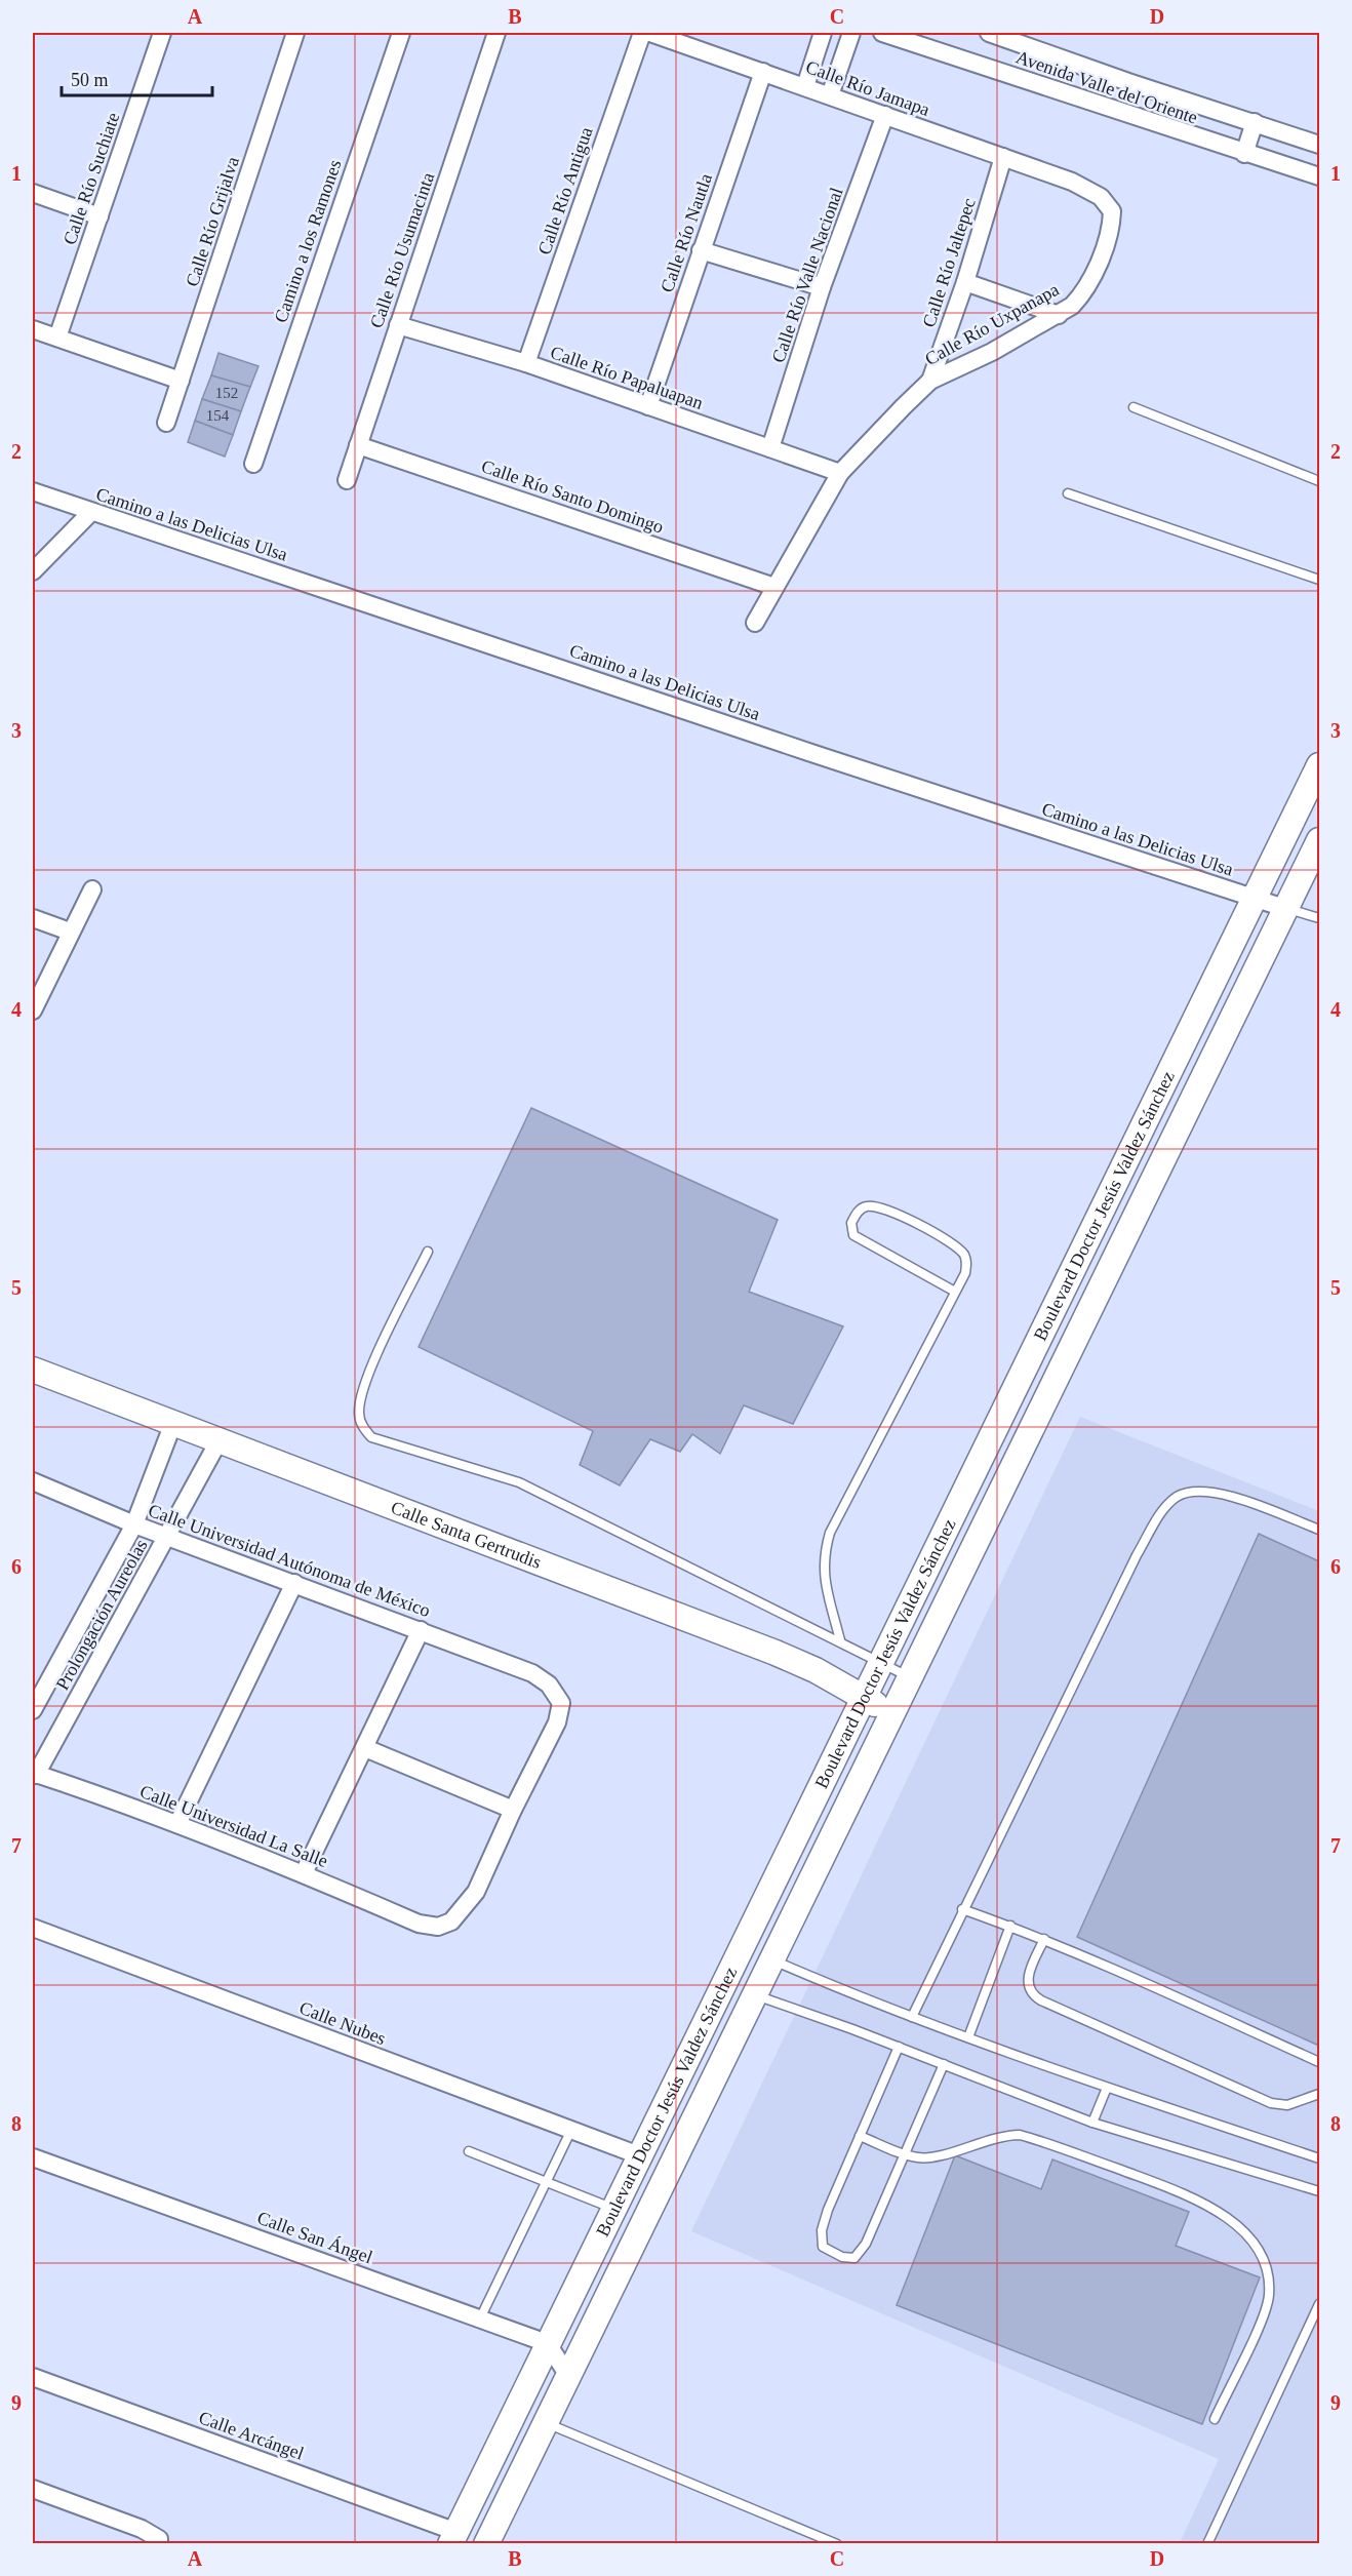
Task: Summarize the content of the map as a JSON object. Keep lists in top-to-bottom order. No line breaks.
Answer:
{"streets":{"main road":["Boulevard Doctor Jesús Valdez Sánchez","Calle Santa Gertrudis"],"street":["Avenida Valle del Oriente","Calle Río Jamapa","Calle Río Suchiate","Calle Río Antigua","Calle Río Grijalva","Calle Río Nautla","Camino a los Ramones","Calle Río Usumacinta","Calle Río Jaltepec","Calle Río Valle Nacional","Calle Río Uxpanapa","Calle Río Papaluapan","Calle Río Santo Domingo","Camino a las Delicias Ulsa","Calle Universidad Autónoma de México","Prolongación Aureolas","Calle Universidad La Salle","Calle Nubes","Calle San Ángel","Calle Arcángel"]},"crossings":[["Calle Río Jamapa","Calle Río Nautla"],["Calle Río Jamapa","Calle Río Jaltepec"],["Calle Río Jamapa","Calle Río Valle Nacional"],["Calle Río Jamapa","Calle Río Uxpanapa"],["Calle Río Antigua","Calle Río Papaluapan"],["Calle Río Nautla","Calle Río Papaluapan"],["Calle Río Usumacinta","Calle Río Papaluapan"],["Calle Río Usumacinta","Calle Río Santo Domingo"],["Calle Río Jaltepec","Calle Río Uxpanapa"],["Calle Río Valle Nacional","Calle Río Papaluapan"],["Calle Río Uxpanapa","Calle Río Papaluapan"],["Calle Río Uxpanapa","Calle Río Santo Domingo"],["Camino a las Delicias Ulsa","Boulevard Doctor Jesús Valdez Sánchez"],["Boulevard Doctor Jesús Valdez Sánchez","Calle Santa Gertrudis"],["Boulevard Doctor Jesús Valdez Sánchez","Calle Nubes"],["Boulevard Doctor Jesús Valdez Sánchez","Calle San Ángel"],["Boulevard Doctor Jesús Valdez Sánchez","Calle Arcángel"],["Calle Santa Gertrudis","Prolongación Aureolas"],["Calle Universidad Autónoma de México","Prolongación Aureolas"],["Calle Universidad Autónoma de México","Calle Universidad La Salle"],["Prolongación Aureolas","Calle Universidad La Salle"]],"house_numbers":["152","154"],"scale_bar":"50 m","grid":{"columns":["A","B","C","D"],"rows":["1","2","3","4","5","6","7","8","9"]}}
